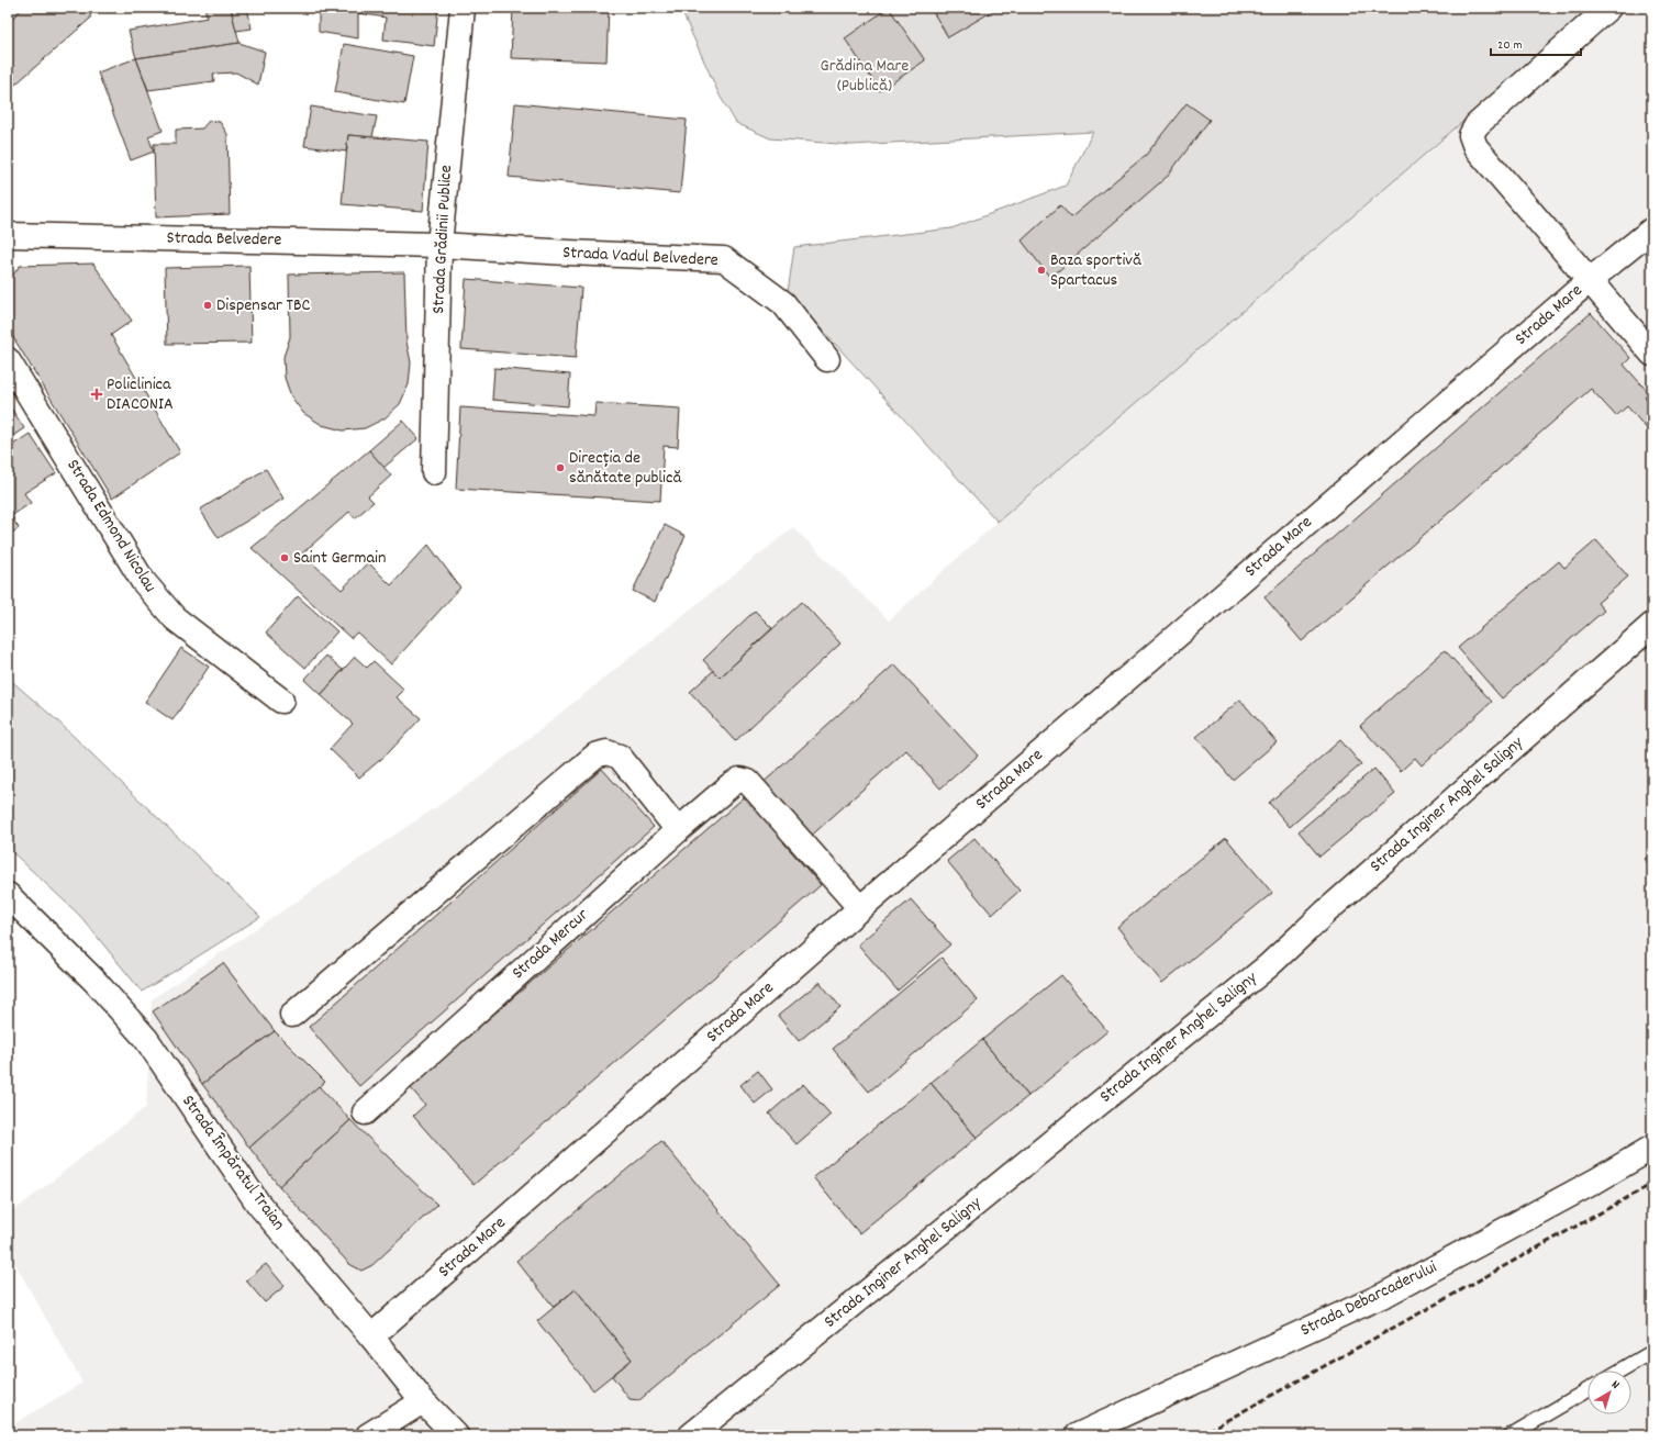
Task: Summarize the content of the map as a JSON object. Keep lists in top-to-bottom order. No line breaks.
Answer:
{"streets":{"street":["Strada Belvedere","Strada Grădinii Publice","Strada Vadul Belvedere","Strada Mare","Strada Edmond Nicolau","Strada Inginer Anghel Saligny","Strada Mercur","Strada Împăratul Traian","Strada Debarcaderului"]},"crossings":[["Strada Belvedere","Strada Grădinii Publice"],["Strada Belvedere","Strada Vadul Belvedere"],["Strada Grădinii Publice","Strada Vadul Belvedere"],["Strada Mare","Strada Mercur"],["Strada Mare","Strada Împăratul Traian"]],"parks":["Grădina Mare (Publică)"],"places":{"other":["Baza sportivă Spartacus","Dispensar TBC","Direcția de sănătate publică","Saint Germain"],"health":["Policlinica DIACONIA"]},"scale_bar":"20 m","north":"top right"}
